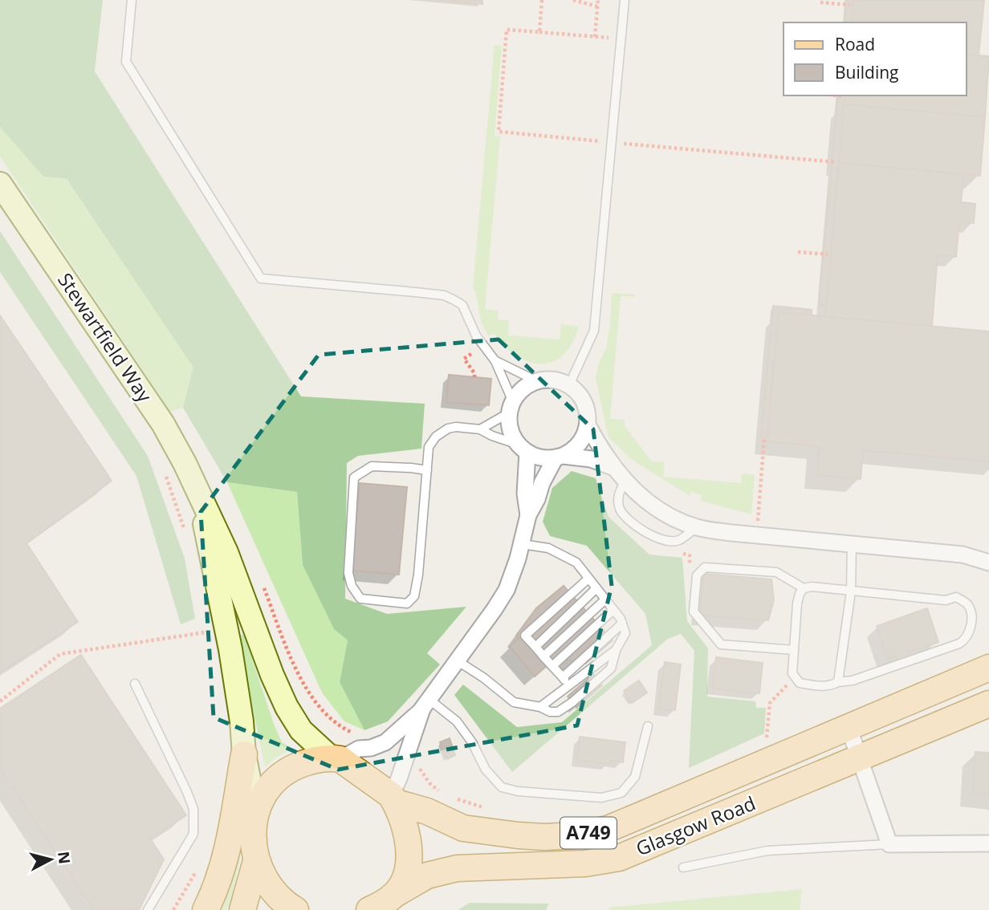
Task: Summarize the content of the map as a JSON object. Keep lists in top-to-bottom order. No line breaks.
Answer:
{"streets":{"main road":["Glasgow Road","A749"],"street":["Stewartfield Way"]},"crossings":[["Stewartfield Way","A749"],["Glasgow Road","A749"]],"legend":["Road","Building"],"north":"right"}
